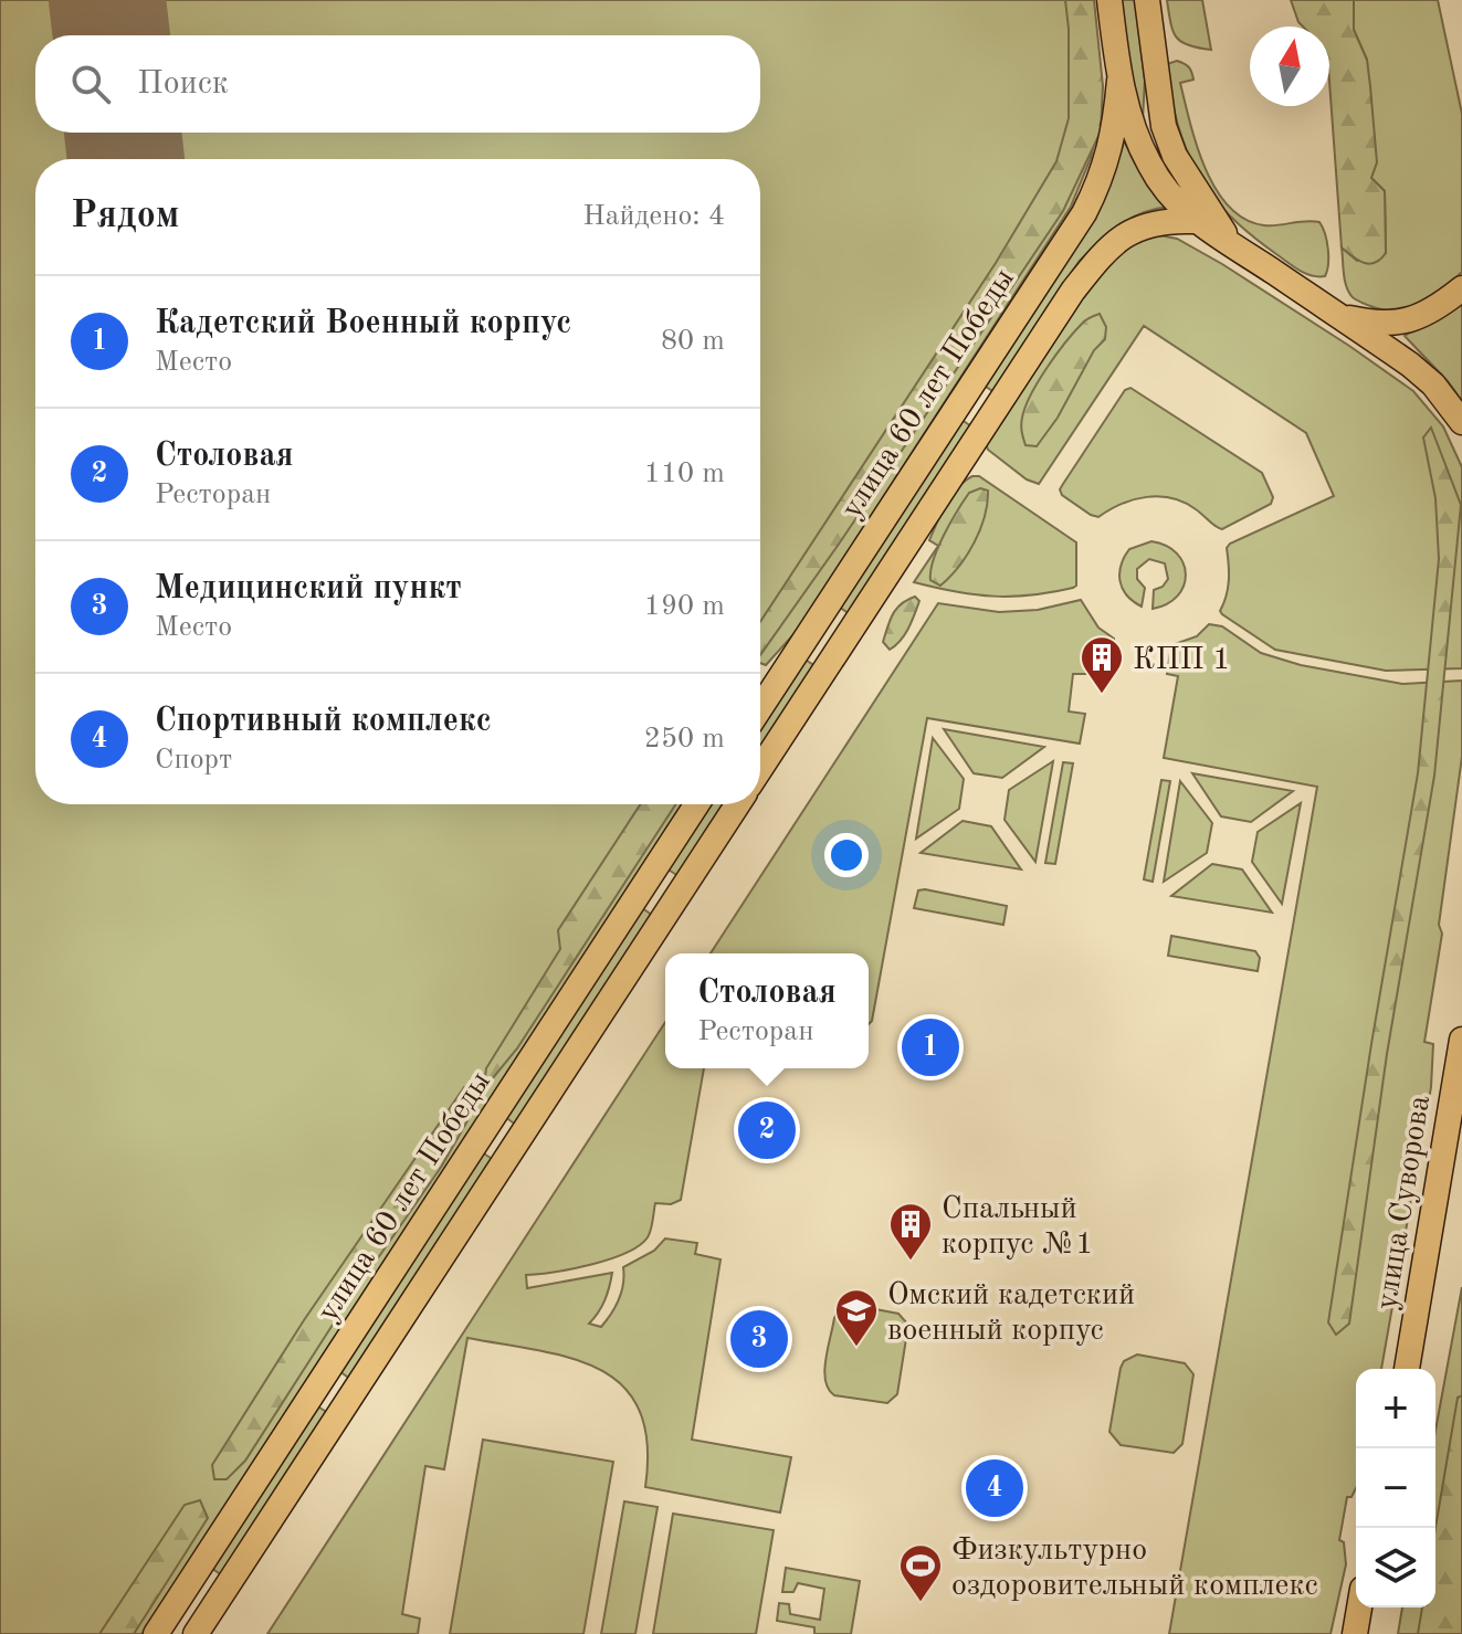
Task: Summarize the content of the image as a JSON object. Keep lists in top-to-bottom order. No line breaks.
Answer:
{"streets":{"main road":["улица 60 лет Победы","улица Суворова"]},"places":{"building":["КПП 1","Спальный корпус №1"],"school or university":["Омский кадетский военный корпус"],"sports":["Физкультурно оздоровительный комплекс"]},"north":"top","page":{"search":"Поиск","heading":["Рядом","Найдено: 4"],"list":[{"mark":"1","name":"Кадетский Военный корпус","note":"Место","value":"80 m"},{"mark":"2","name":"Столовая","note":"Ресторан","value":"110 m"},{"mark":"3","name":"Медицинский пункт","note":"Место","value":"190 m"},{"mark":"4","name":"Спортивный комплекс","note":"Спорт","value":"250 m"}],"popup":["Столовая","Ресторан"],"pins":["1","2","3","4"],"map_buttons":["+","−"]}}
